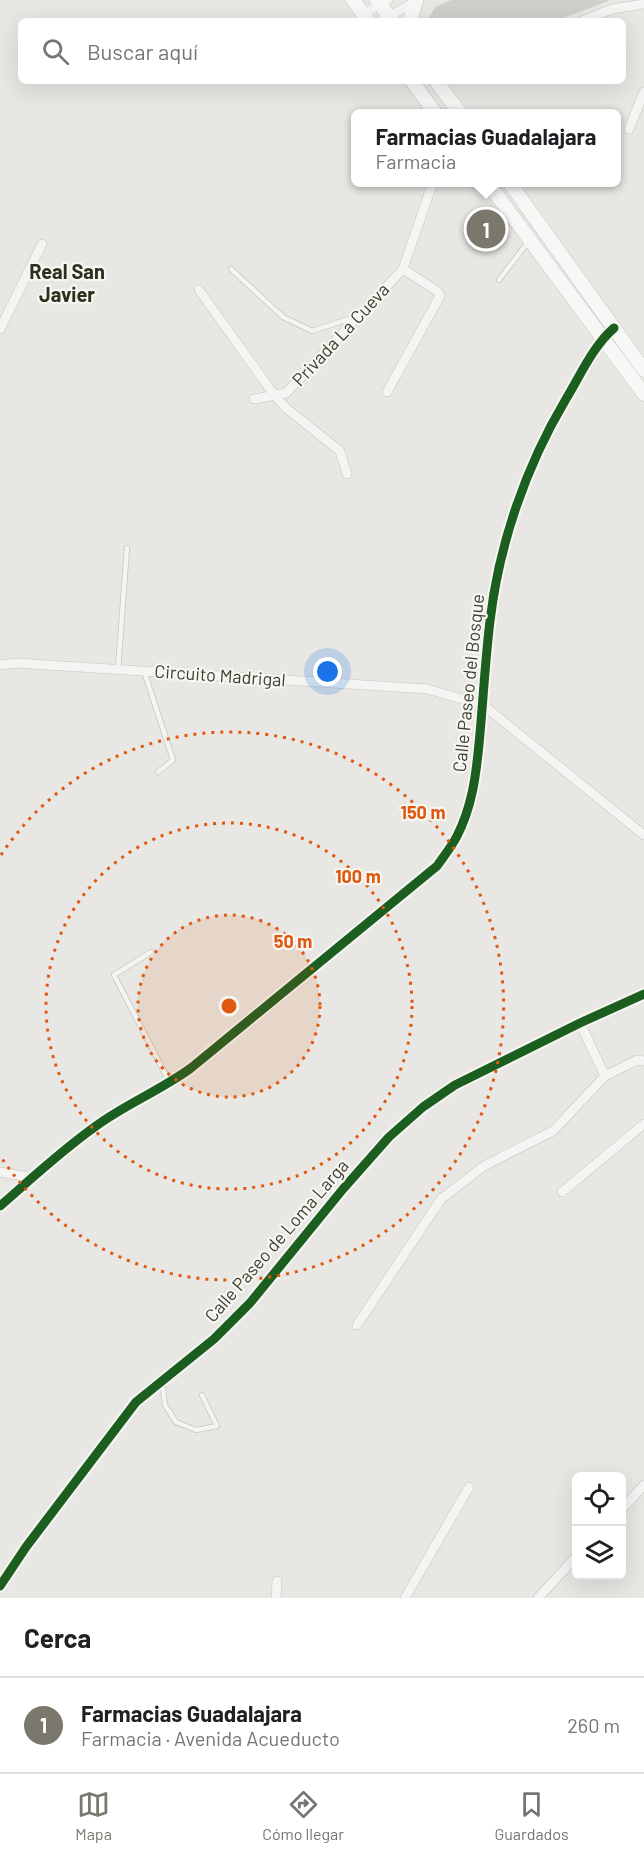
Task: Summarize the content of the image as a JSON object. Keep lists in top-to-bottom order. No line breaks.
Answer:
{"streets":{"street":["Privada La Cueva","Circuito Madrigal","Calle Paseo del Bosque","Calle Paseo de Loma Larga"]},"crossings":[["Circuito Madrigal","Calle Paseo del Bosque"]],"districts":["Real San Javier"],"page":{"search":"Buscar aquí","popup":["Farmacias Guadalajara","Farmacia"],"pins":"1","heading":"Cerca","list":[{"mark":"1","name":"Farmacias Guadalajara","note":"Farmacia · Avenida Acueducto","value":"260 m"}],"nav":["Mapa","Cómo llegar","Guardados"]},"rings":["150 m","100 m","50 m"]}
